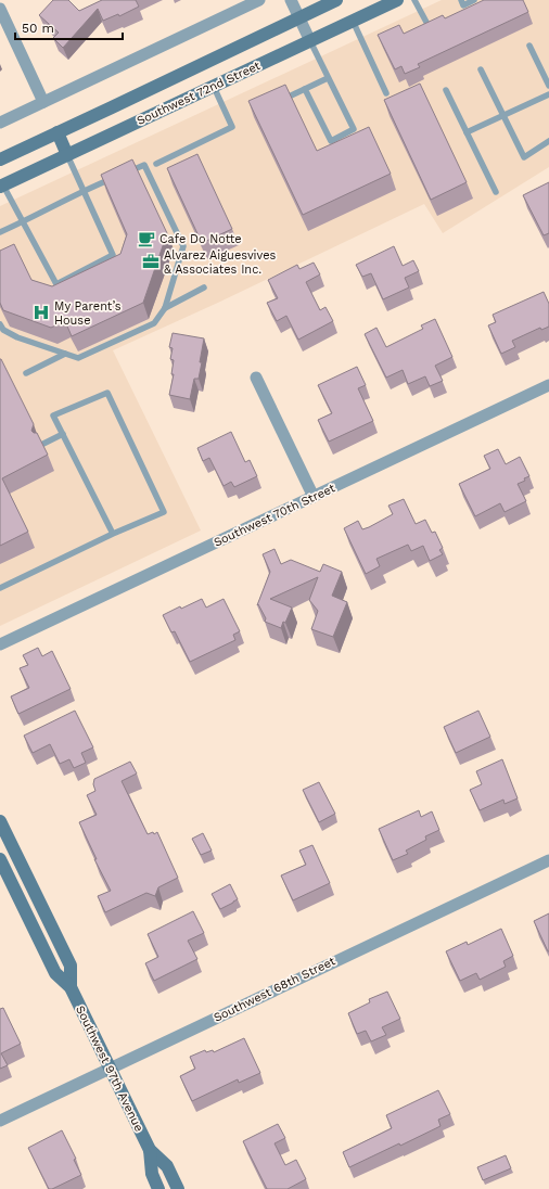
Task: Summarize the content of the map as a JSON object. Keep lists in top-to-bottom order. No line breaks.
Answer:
{"streets":{"main road":["Southwest 72nd Street","Southwest 97th Avenue"],"street":["Southwest 70th Street","Southwest 68th Street"]},"crossings":[["Southwest 68th Street","Southwest 97th Avenue"]],"places":{"cafe":["Cafe Do Notte"],"office":["Alvarez Aiguesvives & Associates Inc."],"hospital":["My Parent’s House"]},"scale_bar":"50 m"}
